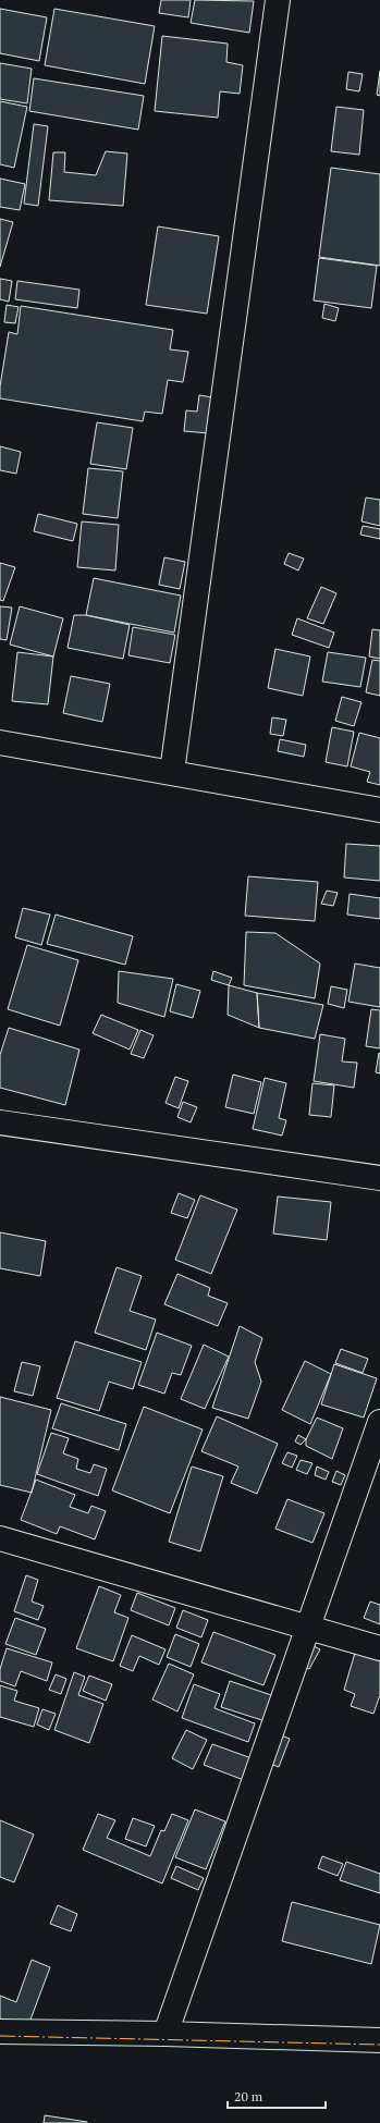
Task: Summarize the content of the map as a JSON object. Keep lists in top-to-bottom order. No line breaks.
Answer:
{"scale_bar":"20 m"}
